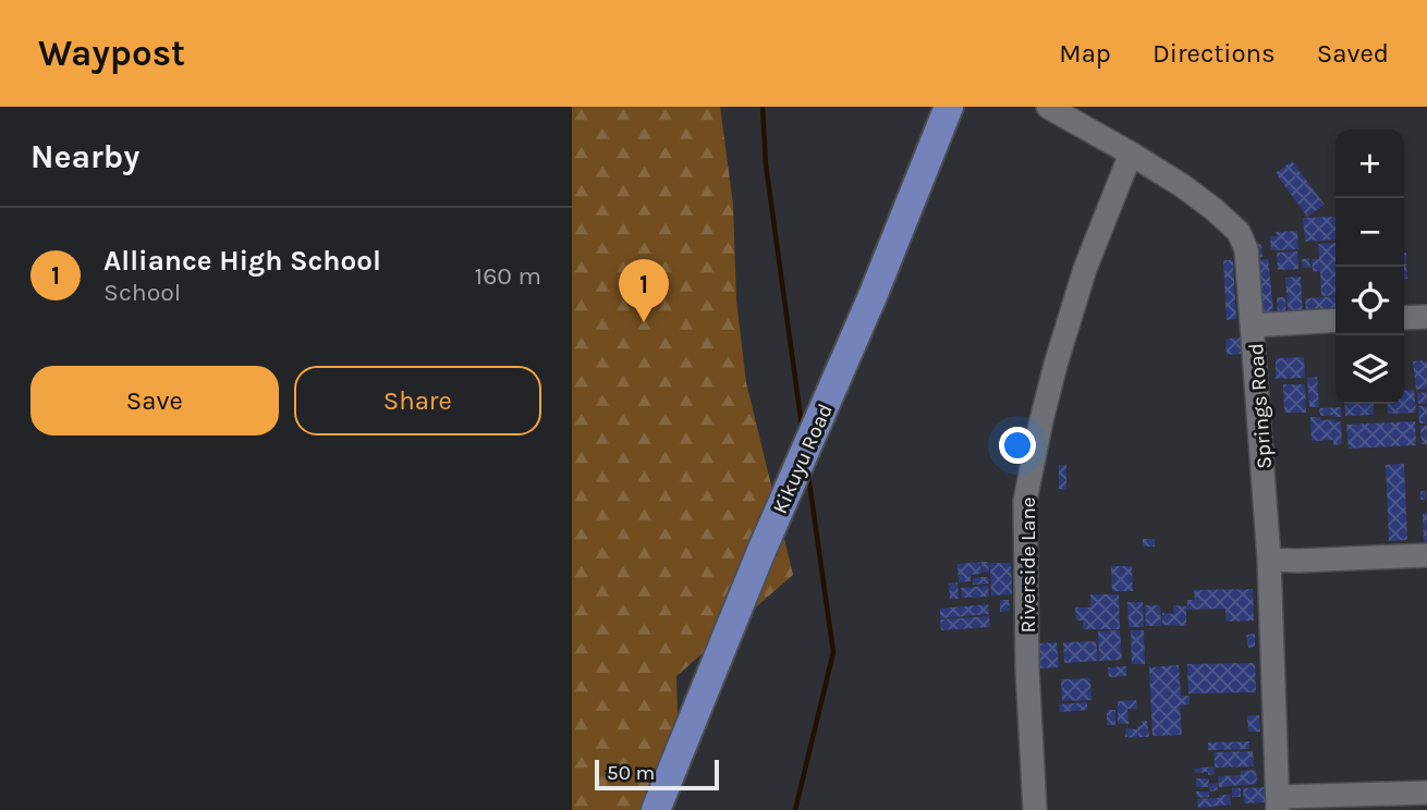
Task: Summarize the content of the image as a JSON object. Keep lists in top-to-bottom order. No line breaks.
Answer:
{"streets":{"main road":["Kikuyu Road"],"street":["Springs Road","Riverside Lane"]},"crossings":[["Springs Road","Riverside Lane"]],"scale_bar":"50 m","page":{"header":"Waypost","nav":["Map","Directions","Saved"],"heading":"Nearby","map_buttons":["+","−"],"list":[{"mark":"1","name":"Alliance High School","note":"School","value":"160 m"}],"pins":"1","buttons":["Save","Share"],"scale":"50 m"}}
